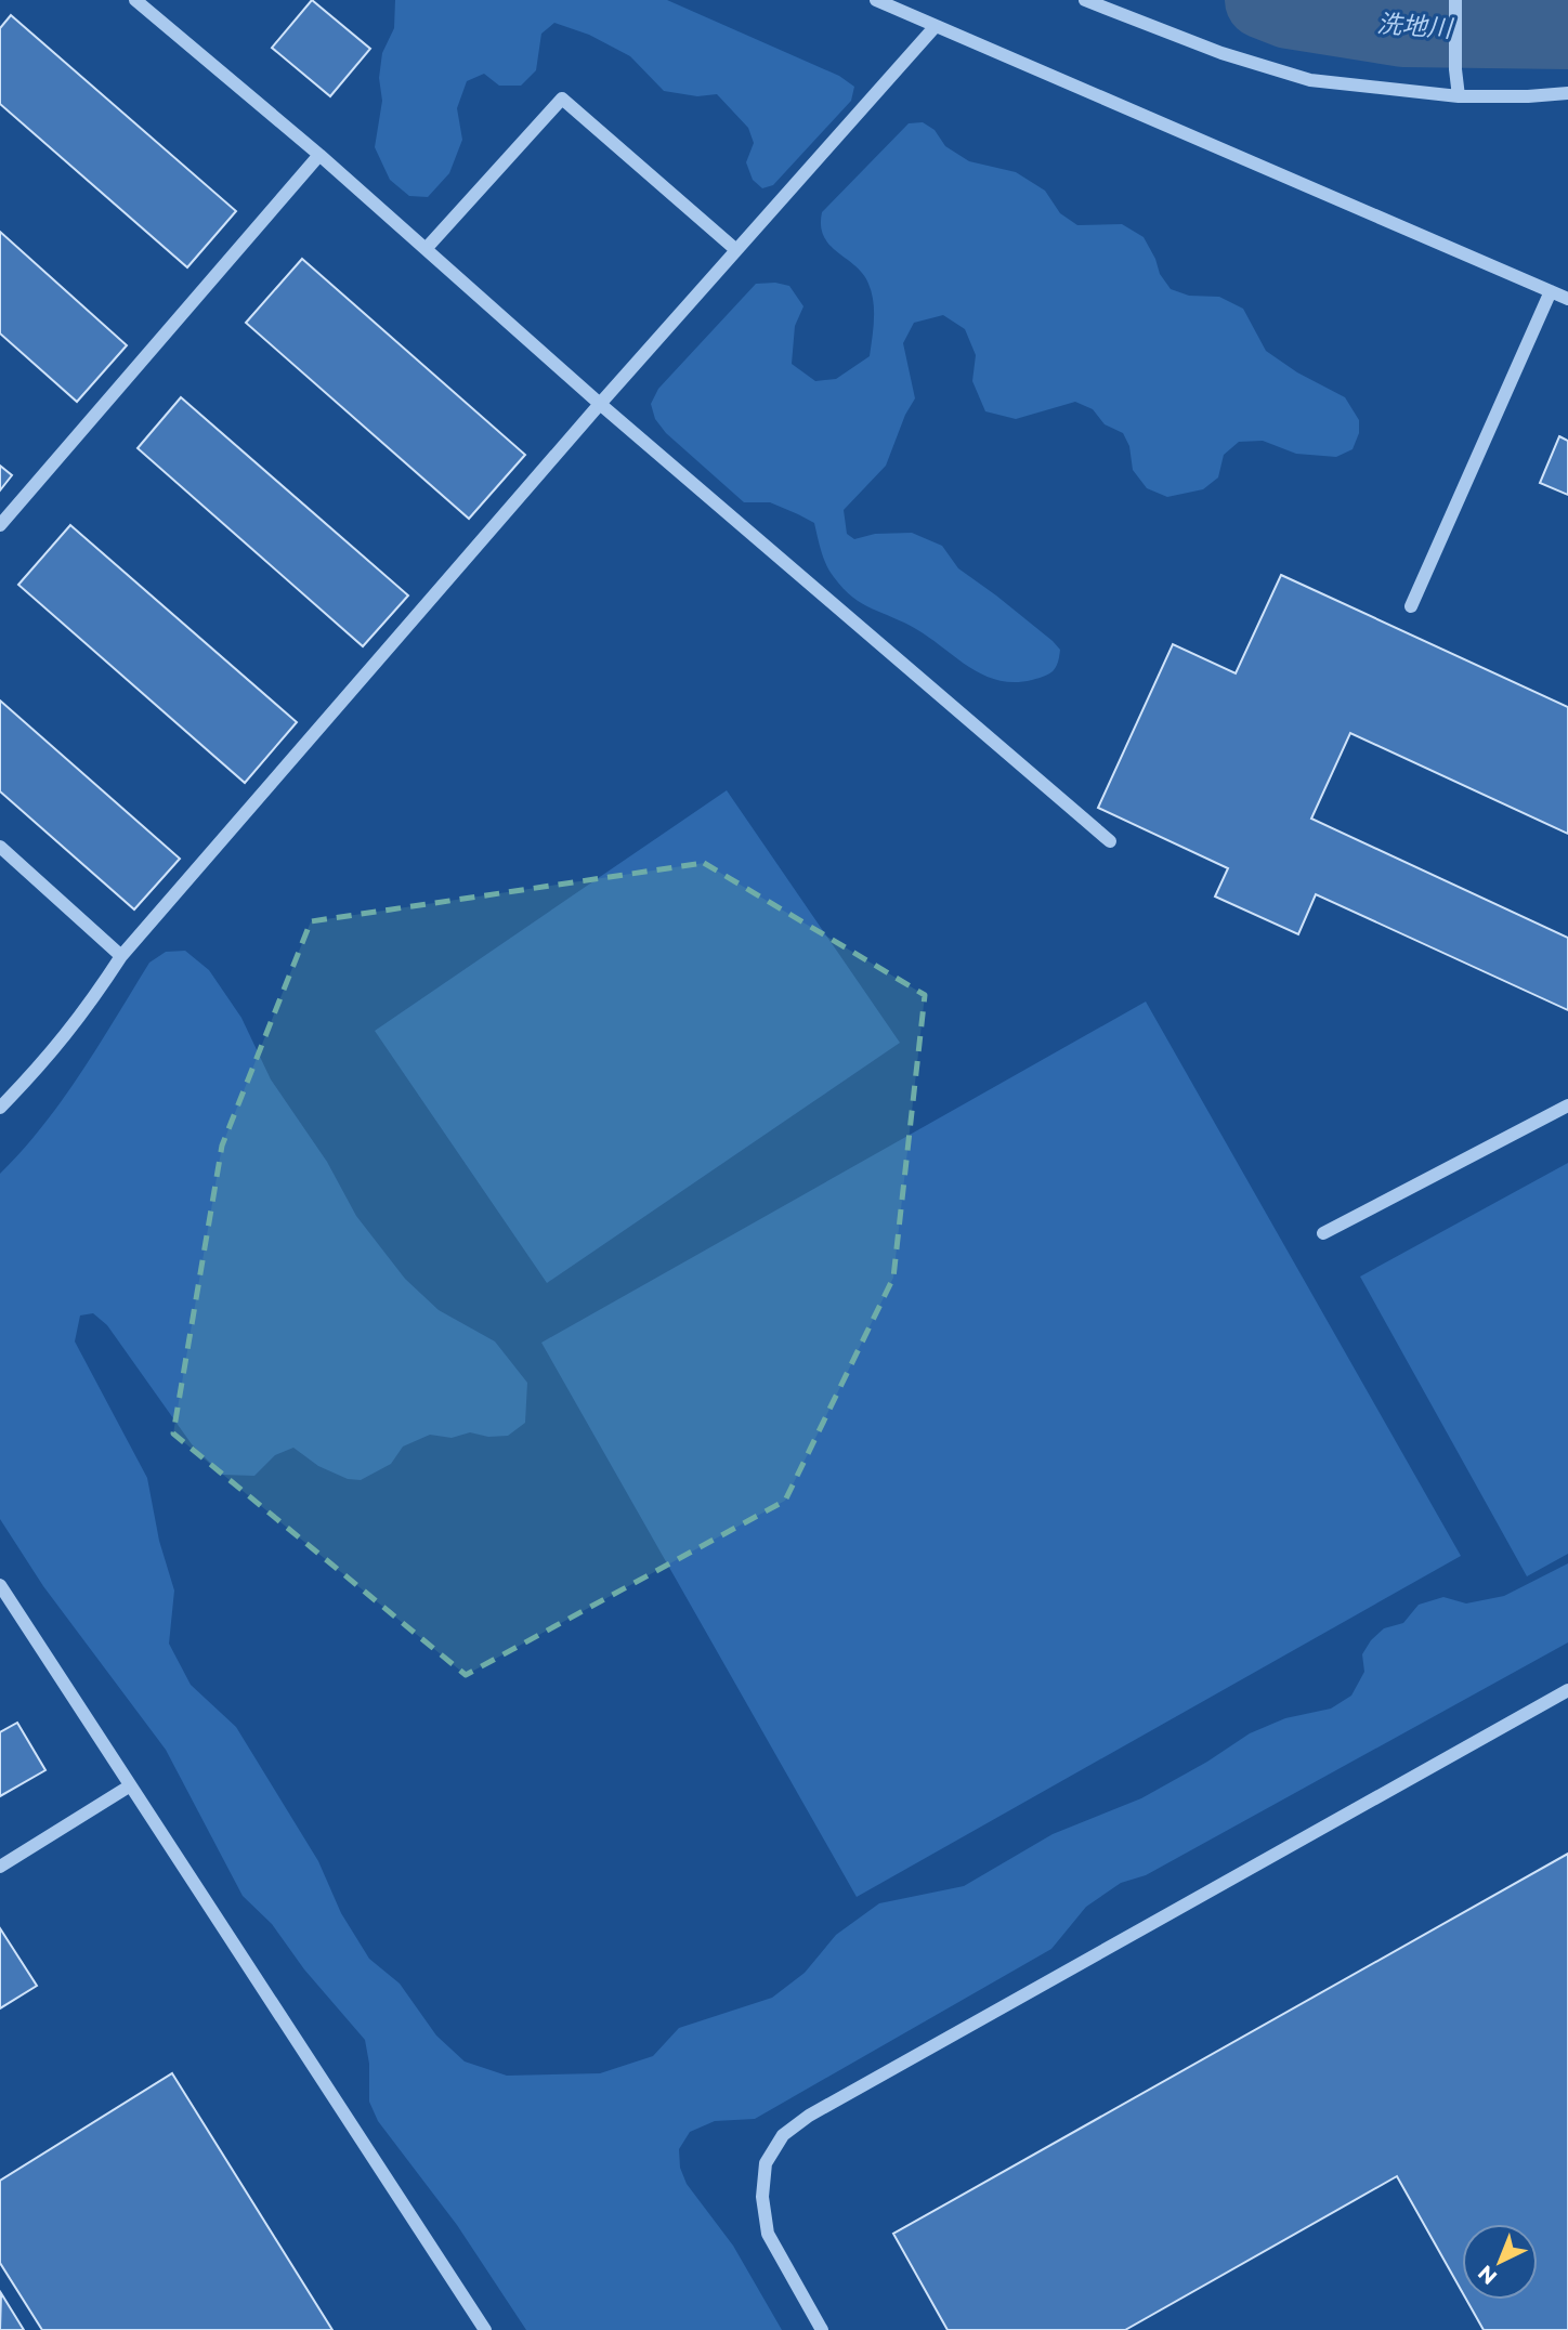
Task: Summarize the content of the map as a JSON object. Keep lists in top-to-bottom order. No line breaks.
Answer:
{"water":["洗地川"],"north":"bottom left"}
